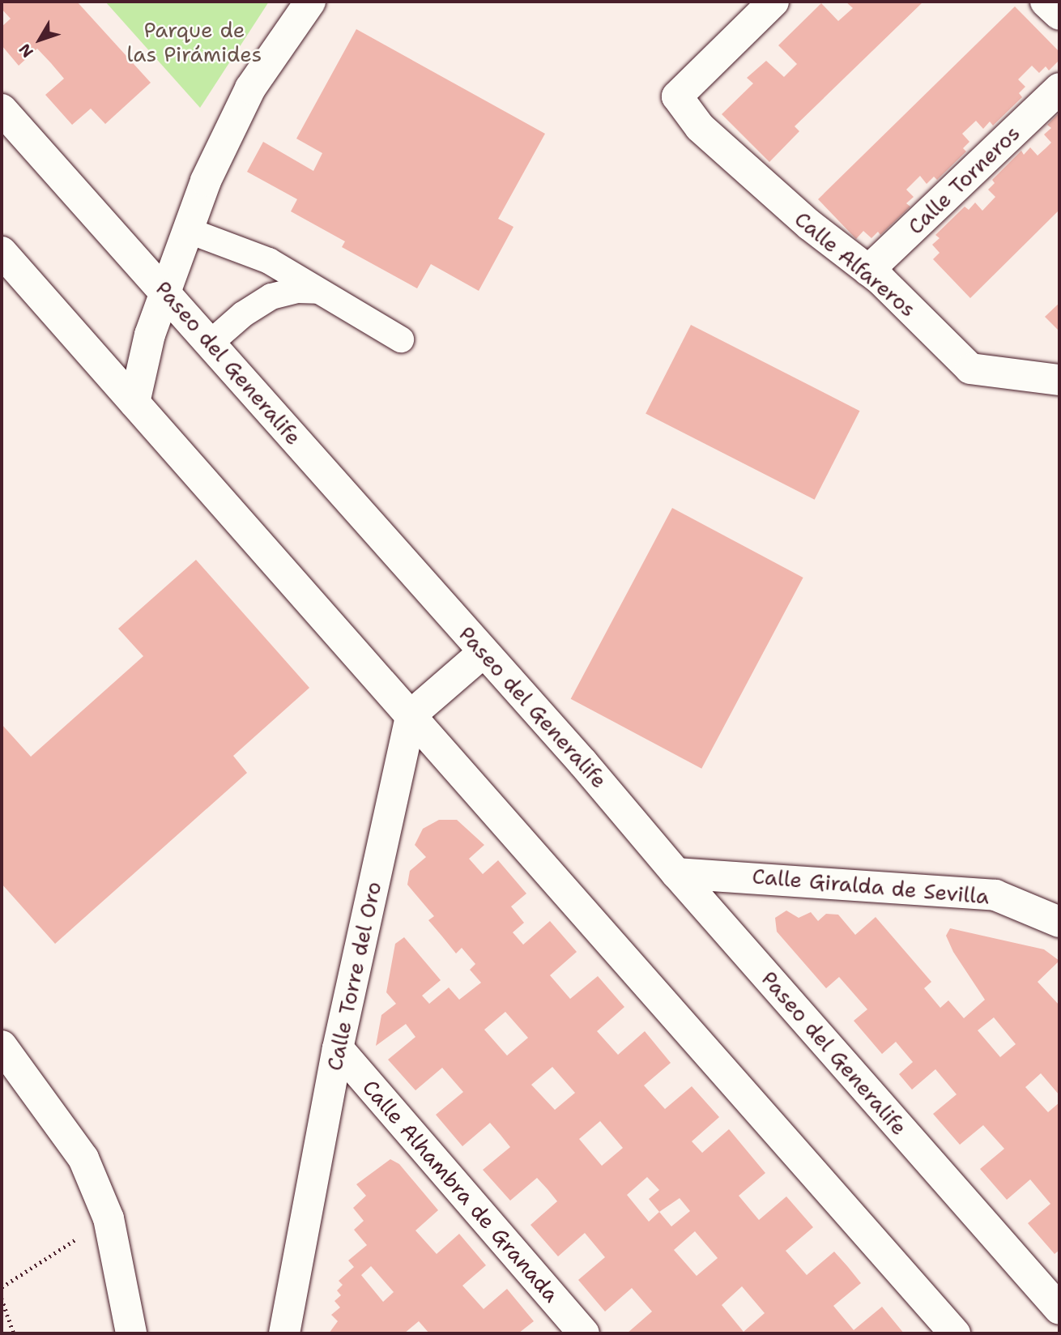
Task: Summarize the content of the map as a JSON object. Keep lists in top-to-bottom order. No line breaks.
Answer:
{"streets":{"street":["Calle Torneros","Calle Alfareros","Paseo del Generalife","Calle Giralda de Sevilla","Calle Torre del Oro","Calle Alhambra de Granada"]},"crossings":[["Calle Torneros","Calle Alfareros"],["Paseo del Generalife","Calle Giralda de Sevilla"],["Calle Torre del Oro","Calle Alhambra de Granada"]],"parks":["Parque de las Pirámides"],"north":"bottom left"}
